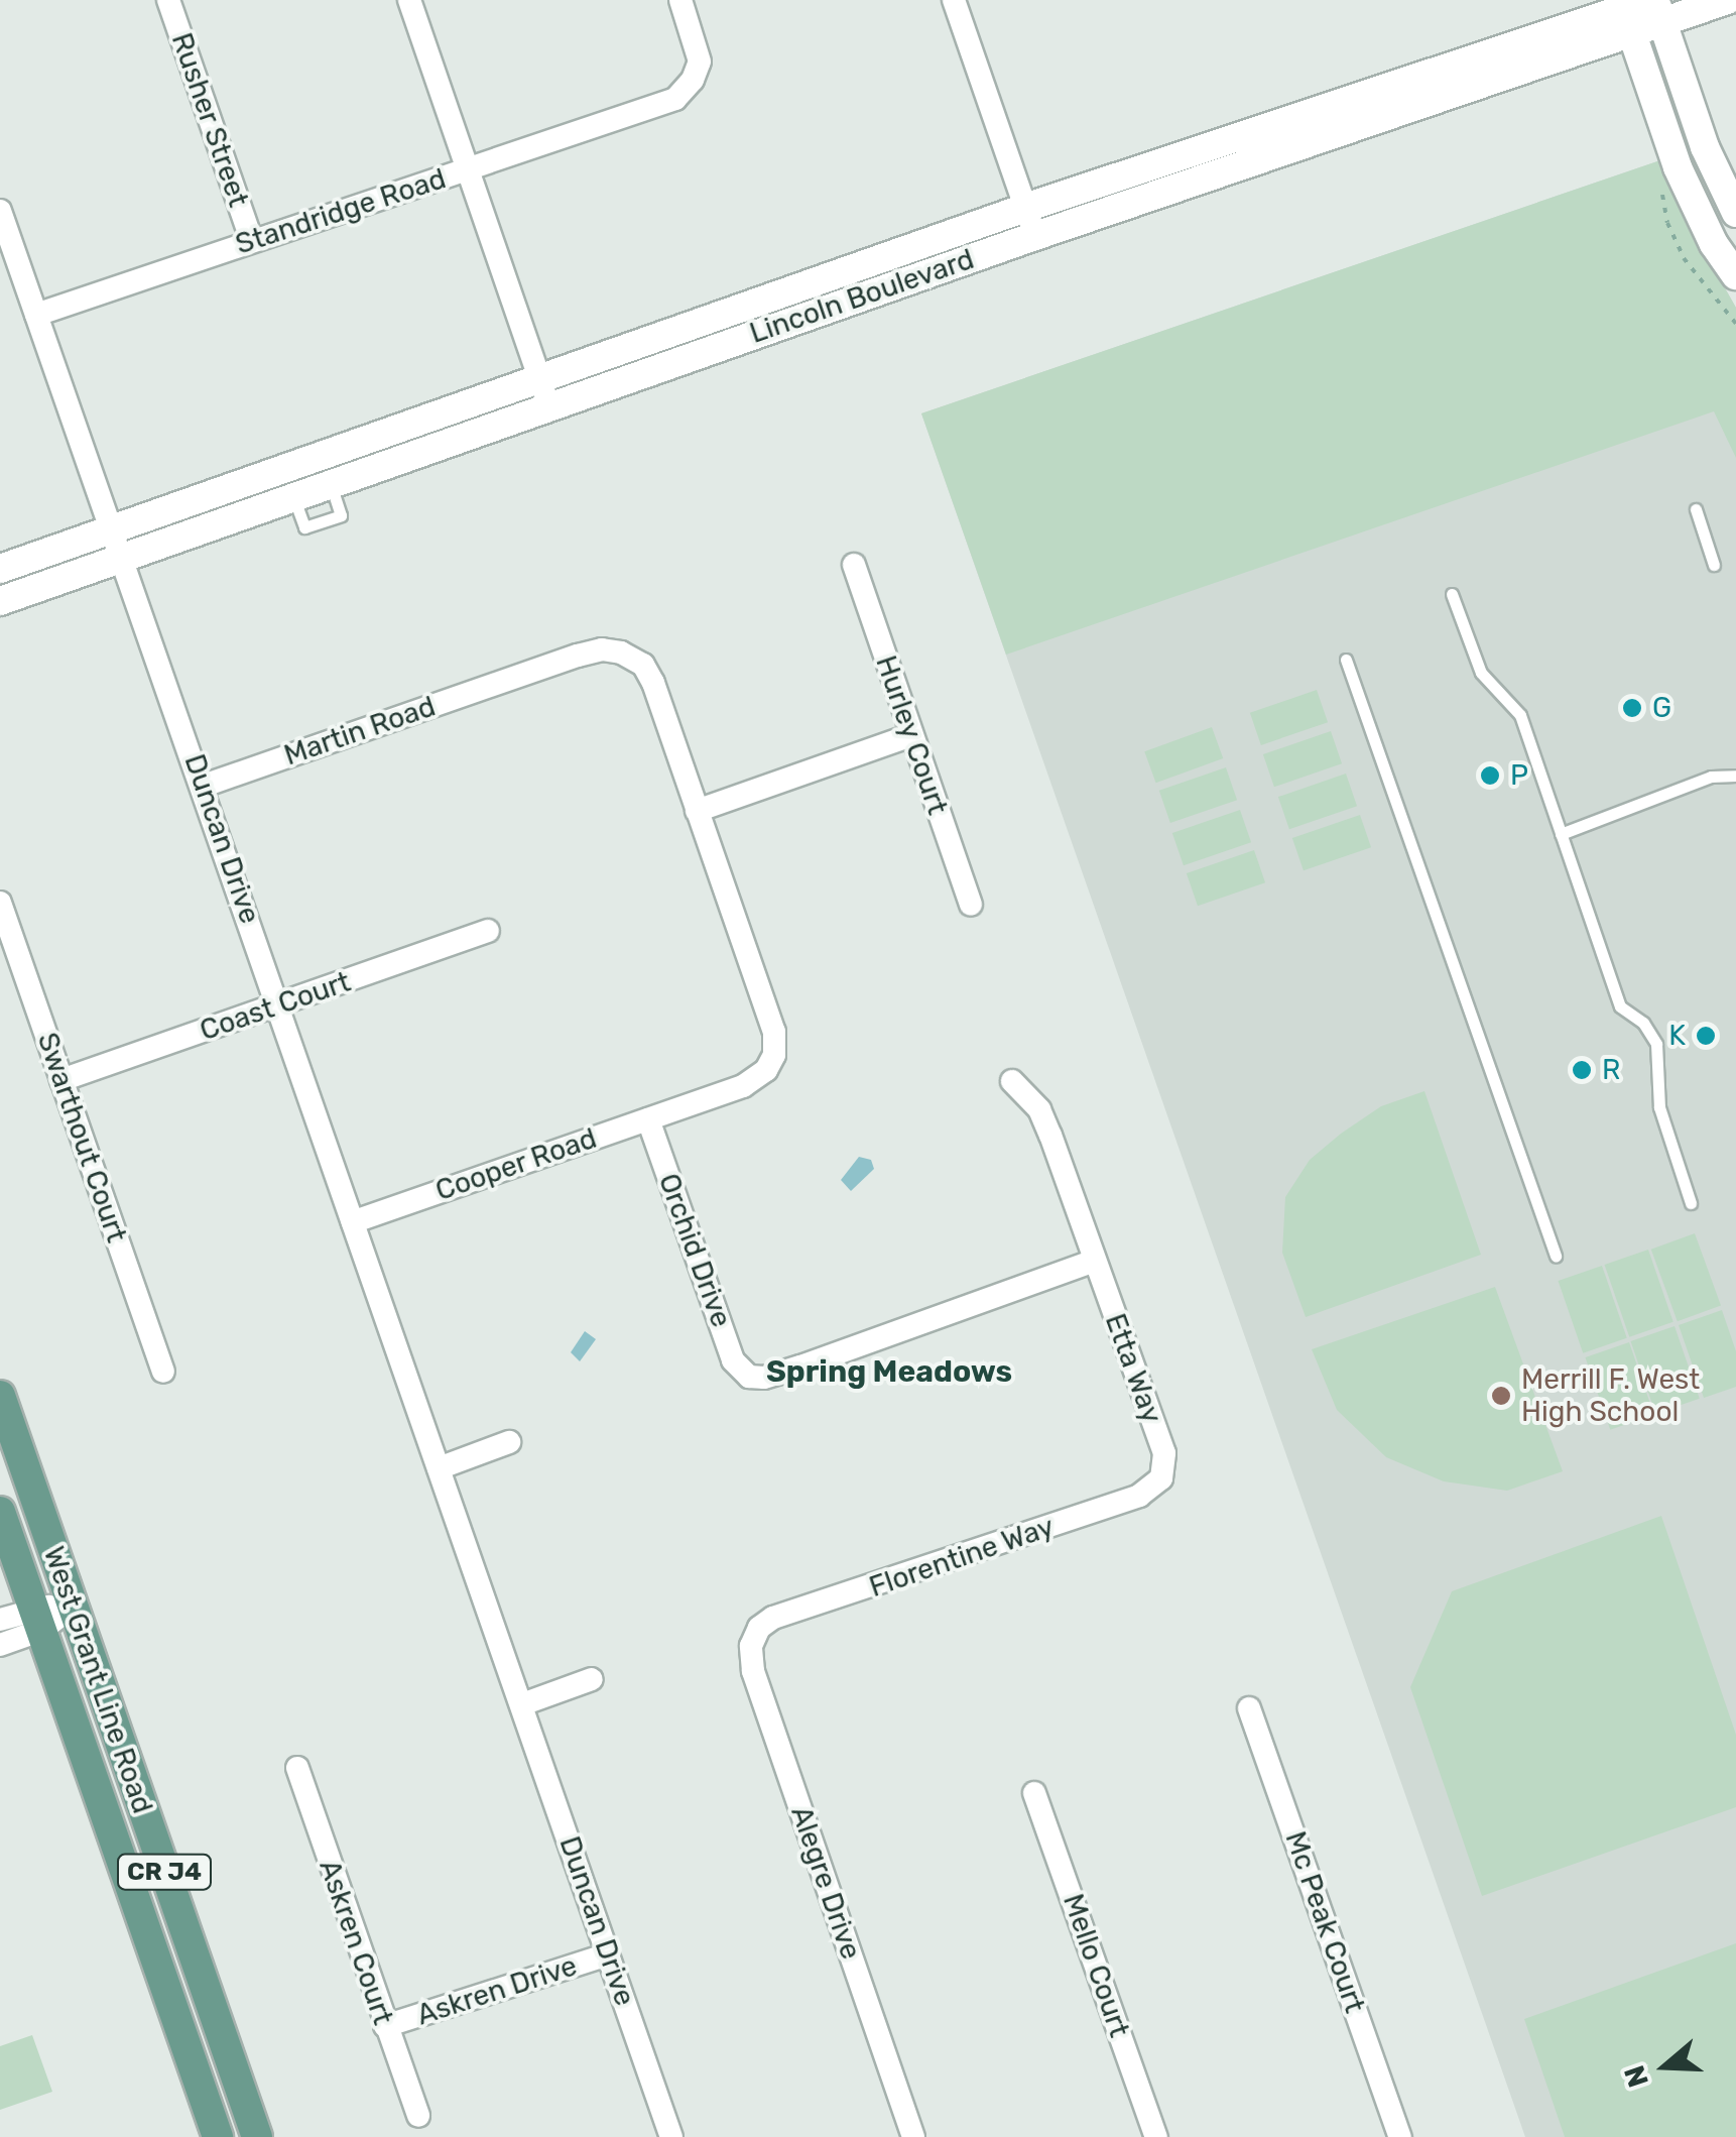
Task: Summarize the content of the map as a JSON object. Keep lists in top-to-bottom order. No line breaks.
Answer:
{"streets":{"main road":["West Grant Line Road","CR J4"],"street":["Rusher Street","Standridge Road","Lincoln Boulevard","Martin Road","Hurley Court","Duncan Drive","Coast Court","Swarthout Court","Cooper Road","Orchid Drive","Etta Way","Florentine Way","Alegre Drive","Mc Peak Court","Askren Court","Mello Court","Askren Drive"]},"crossings":[["Rusher Street","Standridge Road"],["Standridge Road","Duncan Drive"],["Lincoln Boulevard","Duncan Drive"],["Martin Road","Duncan Drive"],["Martin Road","Cooper Road"],["Duncan Drive","Coast Court"],["Duncan Drive","Cooper Road"],["Duncan Drive","Askren Drive"],["Coast Court","Swarthout Court"],["Cooper Road","Orchid Drive"],["Orchid Drive","Etta Way"],["Etta Way","Florentine Way"],["Florentine Way","Alegre Drive"],["Askren Court","Askren Drive"]],"districts":["Spring Meadows"],"places":["G","P","K","R","Merrill F. West High School"],"north":"left"}
